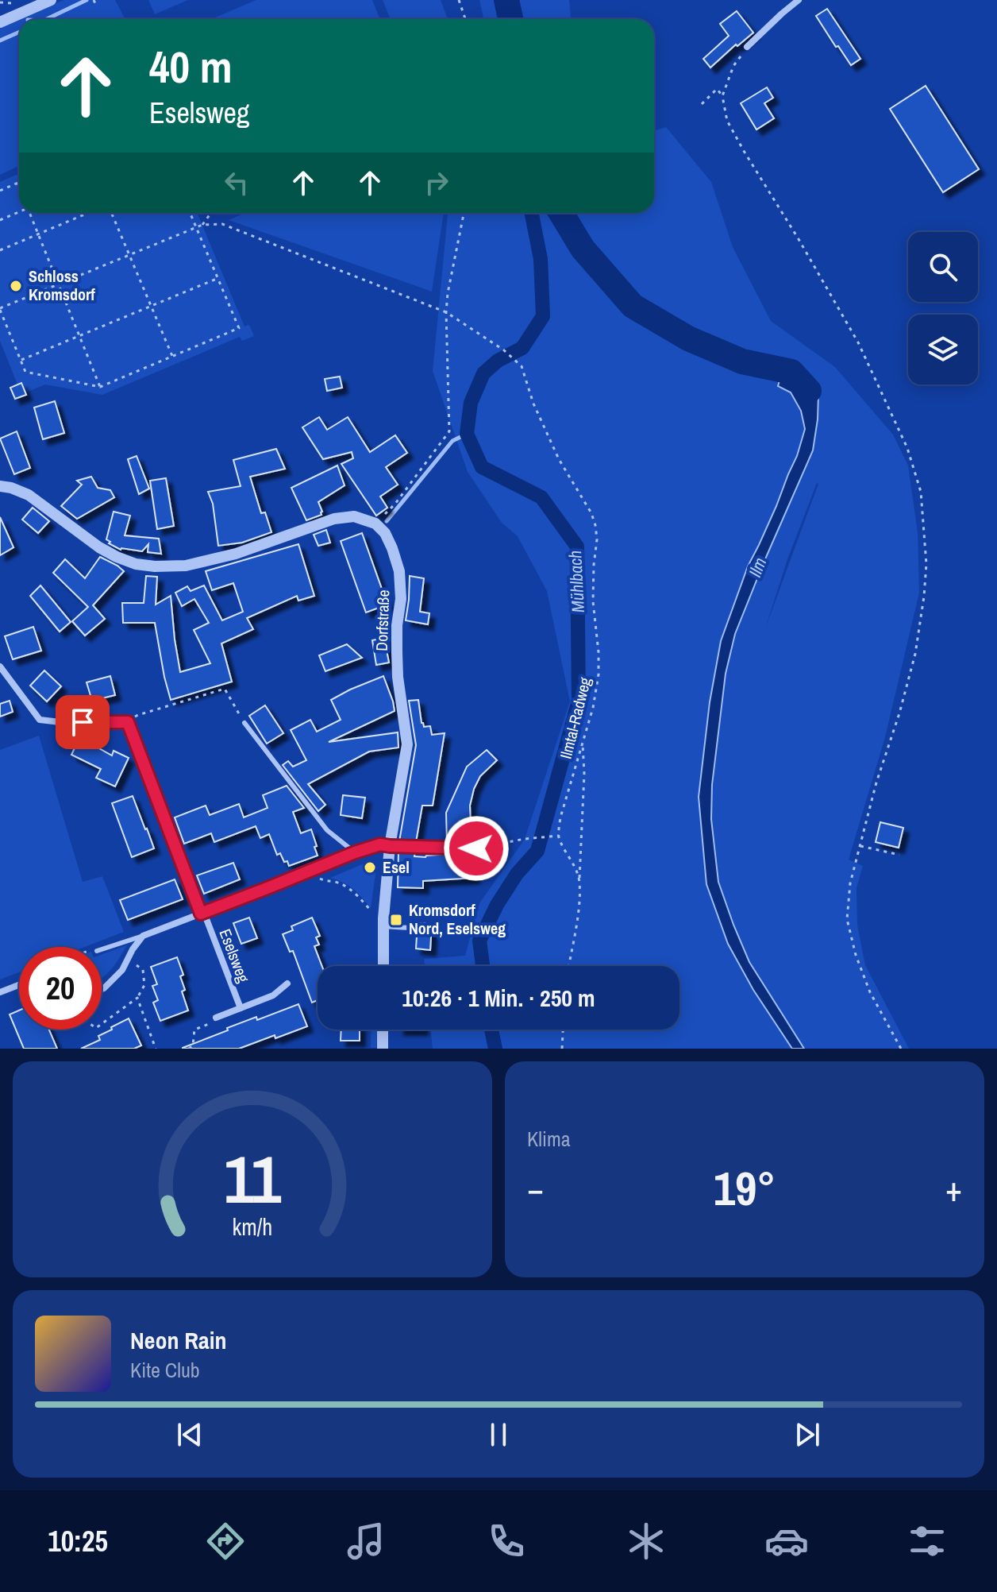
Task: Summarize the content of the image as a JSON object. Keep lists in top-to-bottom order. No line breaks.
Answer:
{"streets":{"street":["Dorfstraße","Eselsweg"],"path":["Ilmtal-Radweg"]},"crossings":[["Dorfstraße","Eselsweg"]],"water":["Ilm","Mühlbach"],"places":{"other":["Schloss Kromsdorf","Esel"],"transit":["Kromsdorf Nord, Eselsweg"]},"page":{"turn":["40 m","Eselsweg"],"limit":"20","trip":"10:26 · 1 Min. · 250 m","tile":"Klima","heat":["−","19°","+"],"song":["Neon Rain","Kite Club"],"tabs":"10:25","gauge":["11","km/h"]}}
